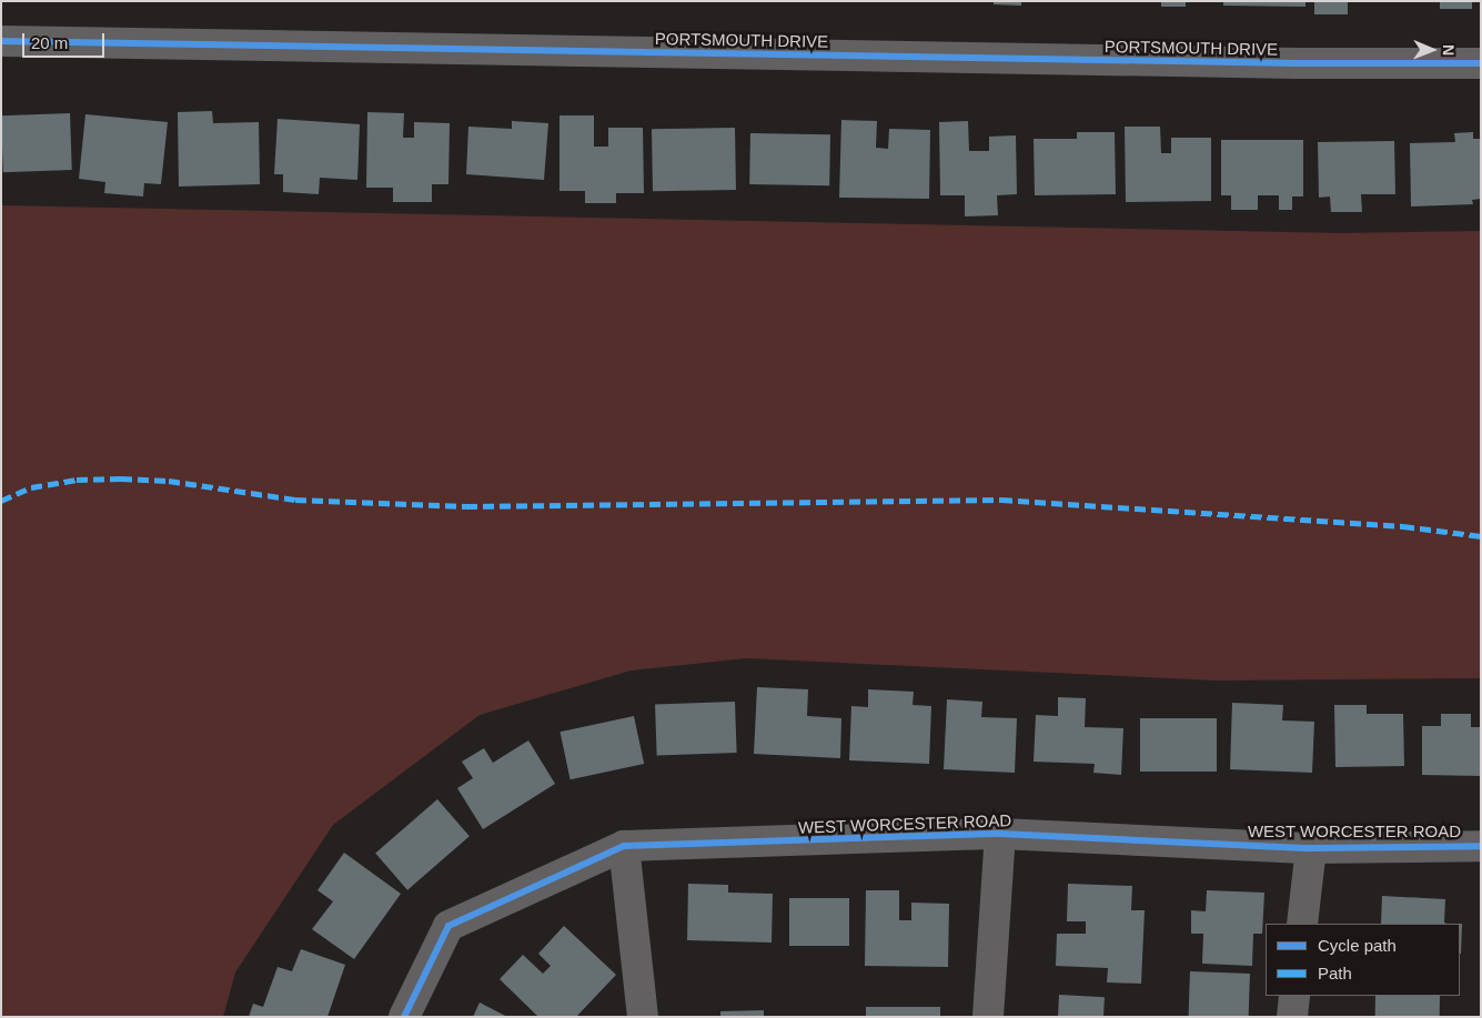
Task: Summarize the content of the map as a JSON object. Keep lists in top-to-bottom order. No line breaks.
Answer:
{"streets":{"street":["PORTSMOUTH DRIVE","WEST WORCESTER ROAD"]},"legend":["Cycle path","Path"],"scale_bar":"20 m","north":"right"}
